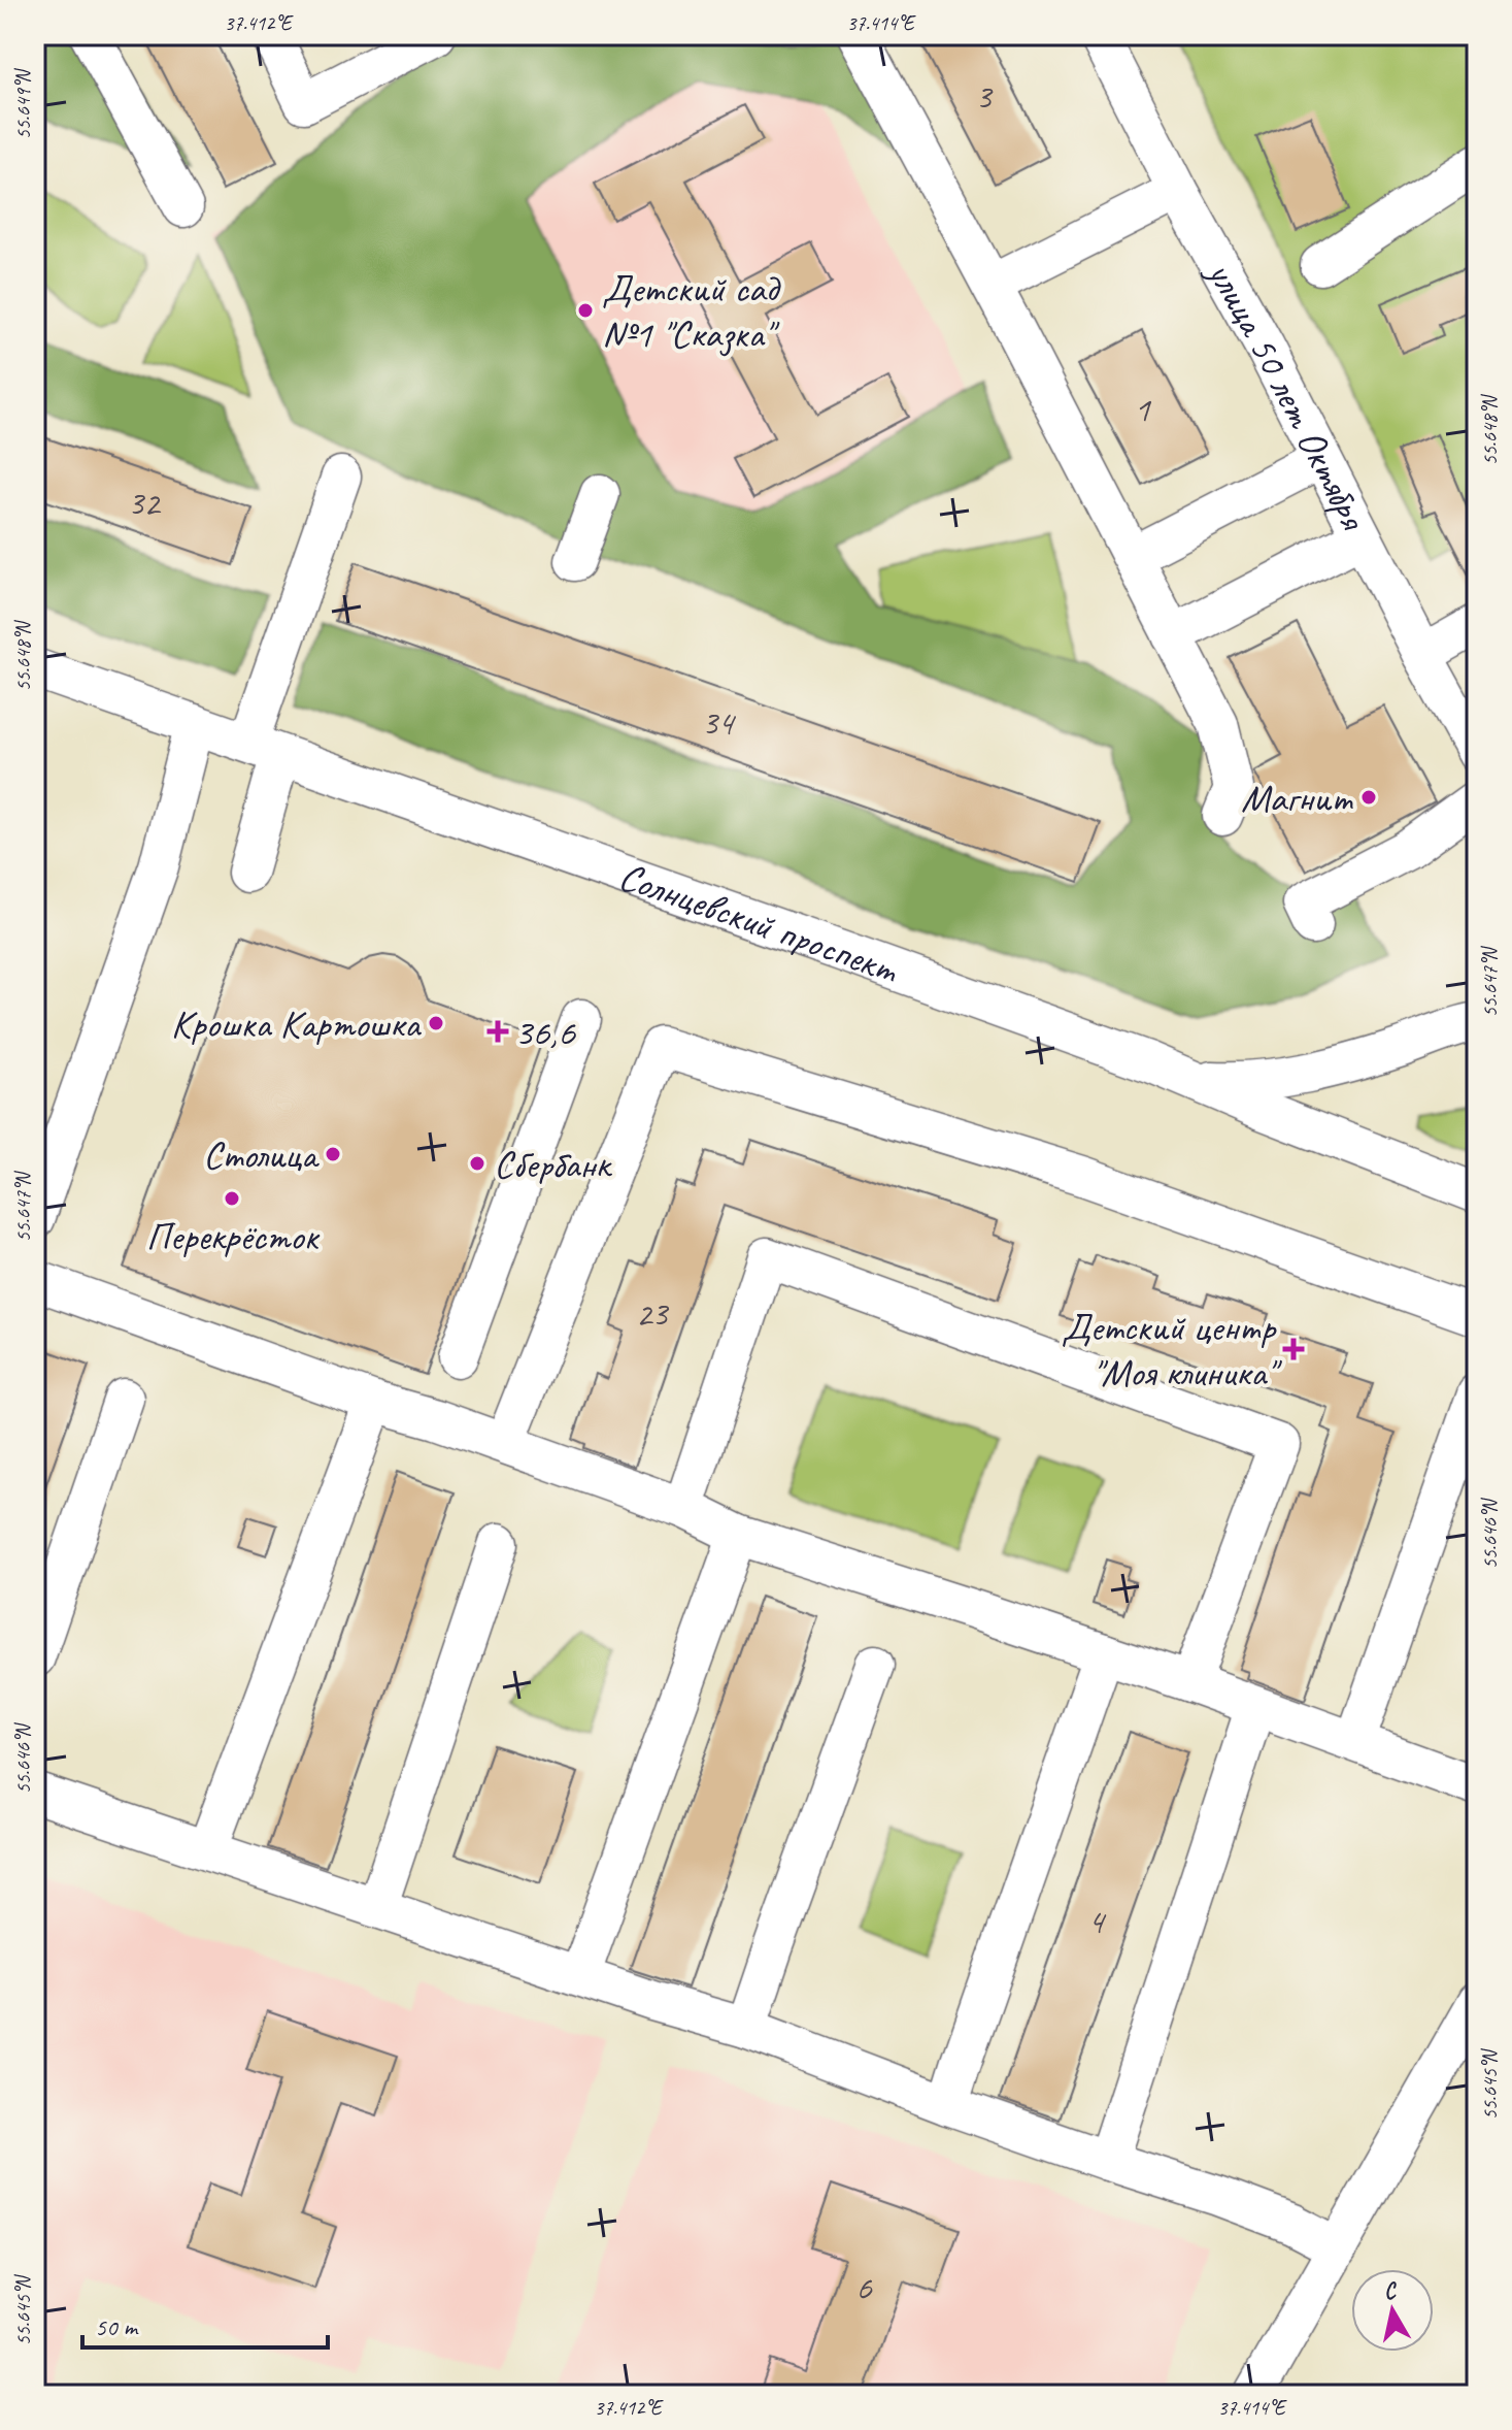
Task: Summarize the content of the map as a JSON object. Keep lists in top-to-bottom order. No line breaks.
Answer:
{"streets":{"street":["улица 50 лет Октября","Солнцевский проспект"]},"places":{"other":["Детский сад №1 \"Сказка\"","Магнит","Крошка Картошка","Столица","Сбербанк","Перекрёсток"],"health":["36,6","Детский центр \"Моя клиника\""]},"house_numbers":["3","1","32","34","23","4","6"],"scale_bar":"50 m","north":"top","coordinates":["37.412°E","37.414°E","55.649°N","55.648°N","55.647°N","55.646°N","55.645°N"]}
